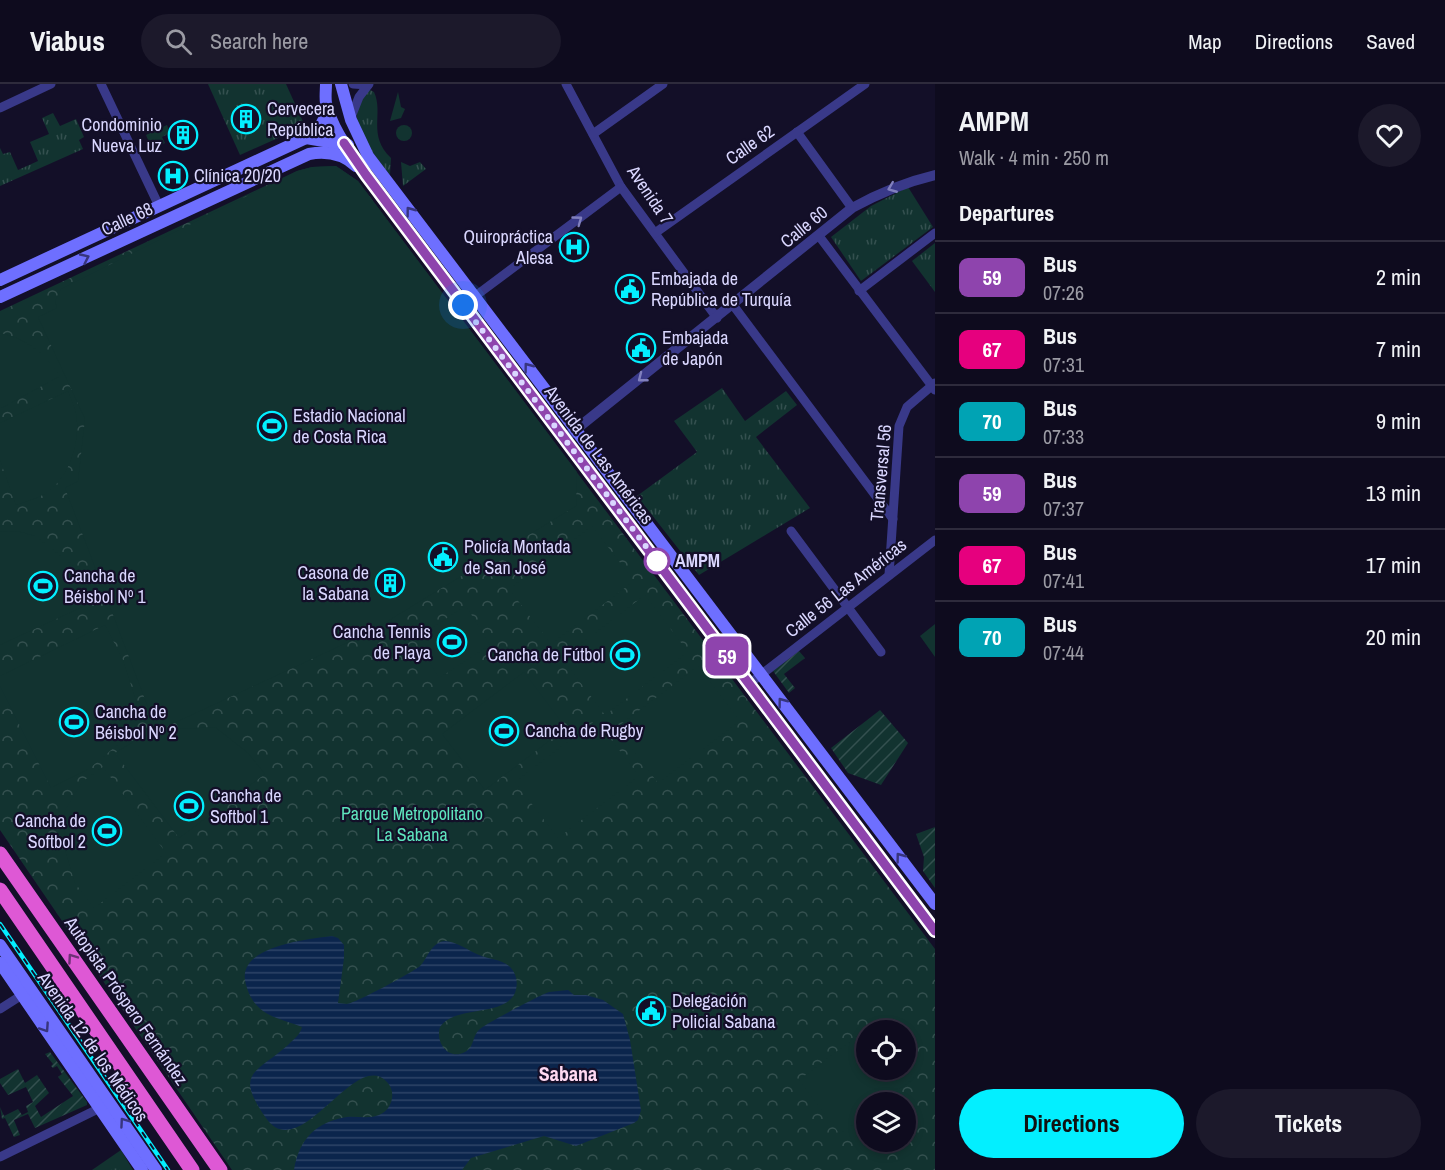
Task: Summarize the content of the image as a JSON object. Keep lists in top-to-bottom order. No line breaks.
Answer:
{"streets":{"highway":["Autopista Próspero Fernández"],"main road":["Calle 68","Avenida de Las Américas","Avenida 12 de los Médicos"],"street":["Calle 62","Avenida 7","Calle 60","Transversal 56","Calle 56 Las Américas"]},"crossings":[["Calle 62","Avenida 7"],["Avenida 7","Calle 60"],["Calle 68","Avenida de Las Américas"],["Calle 60","Avenida de Las Américas"],["Avenida de Las Américas","Calle 56 Las Américas"],["Transversal 56","Calle 56 Las Américas"]],"one_way":["Calle 60"],"districts":["Sabana"],"parks":["Parque Metropolitano La Sabana"],"places":{"building":["Cervecera República","Condominio Nueva Luz","Casona de la Sabana"],"hospital":["Clínica 20/20","Quiropráctica Alesa"],"public building":["Embajada de República de Turquía","Embajada de Japón","Policía Montada de San José","Delegación Policial Sabana"],"sports":["Estadio Nacional de Costa Rica","Cancha de Béisbol Nº 1","Cancha Tennis de Playa","Cancha de Fútbol","Cancha de Béisbol Nº 2","Cancha de Rugby","Cancha de Softbol 1","Cancha de Softbol 2"],"other":["AMPM"]},"lines":["bus line 59"],"page":{"header":"Viabus","search":"Search here","nav":["Map","Directions","Saved"],"on_map":"59","heading":[["AMPM","Walk · 4 min · 250 m"],"Departures"],"list":[{"mark":"59","name":"Bus","note":"07:26","value":"2 min"},{"mark":"67","name":"Bus","note":"07:31","value":"7 min"},{"mark":"70","name":"Bus","note":"07:33","value":"9 min"},{"mark":"59","name":"Bus","note":"07:37","value":"13 min"},{"mark":"67","name":"Bus","note":"07:41","value":"17 min"},{"mark":"70","name":"Bus","note":"07:44","value":"20 min"}],"buttons":["Directions","Tickets"]}}
